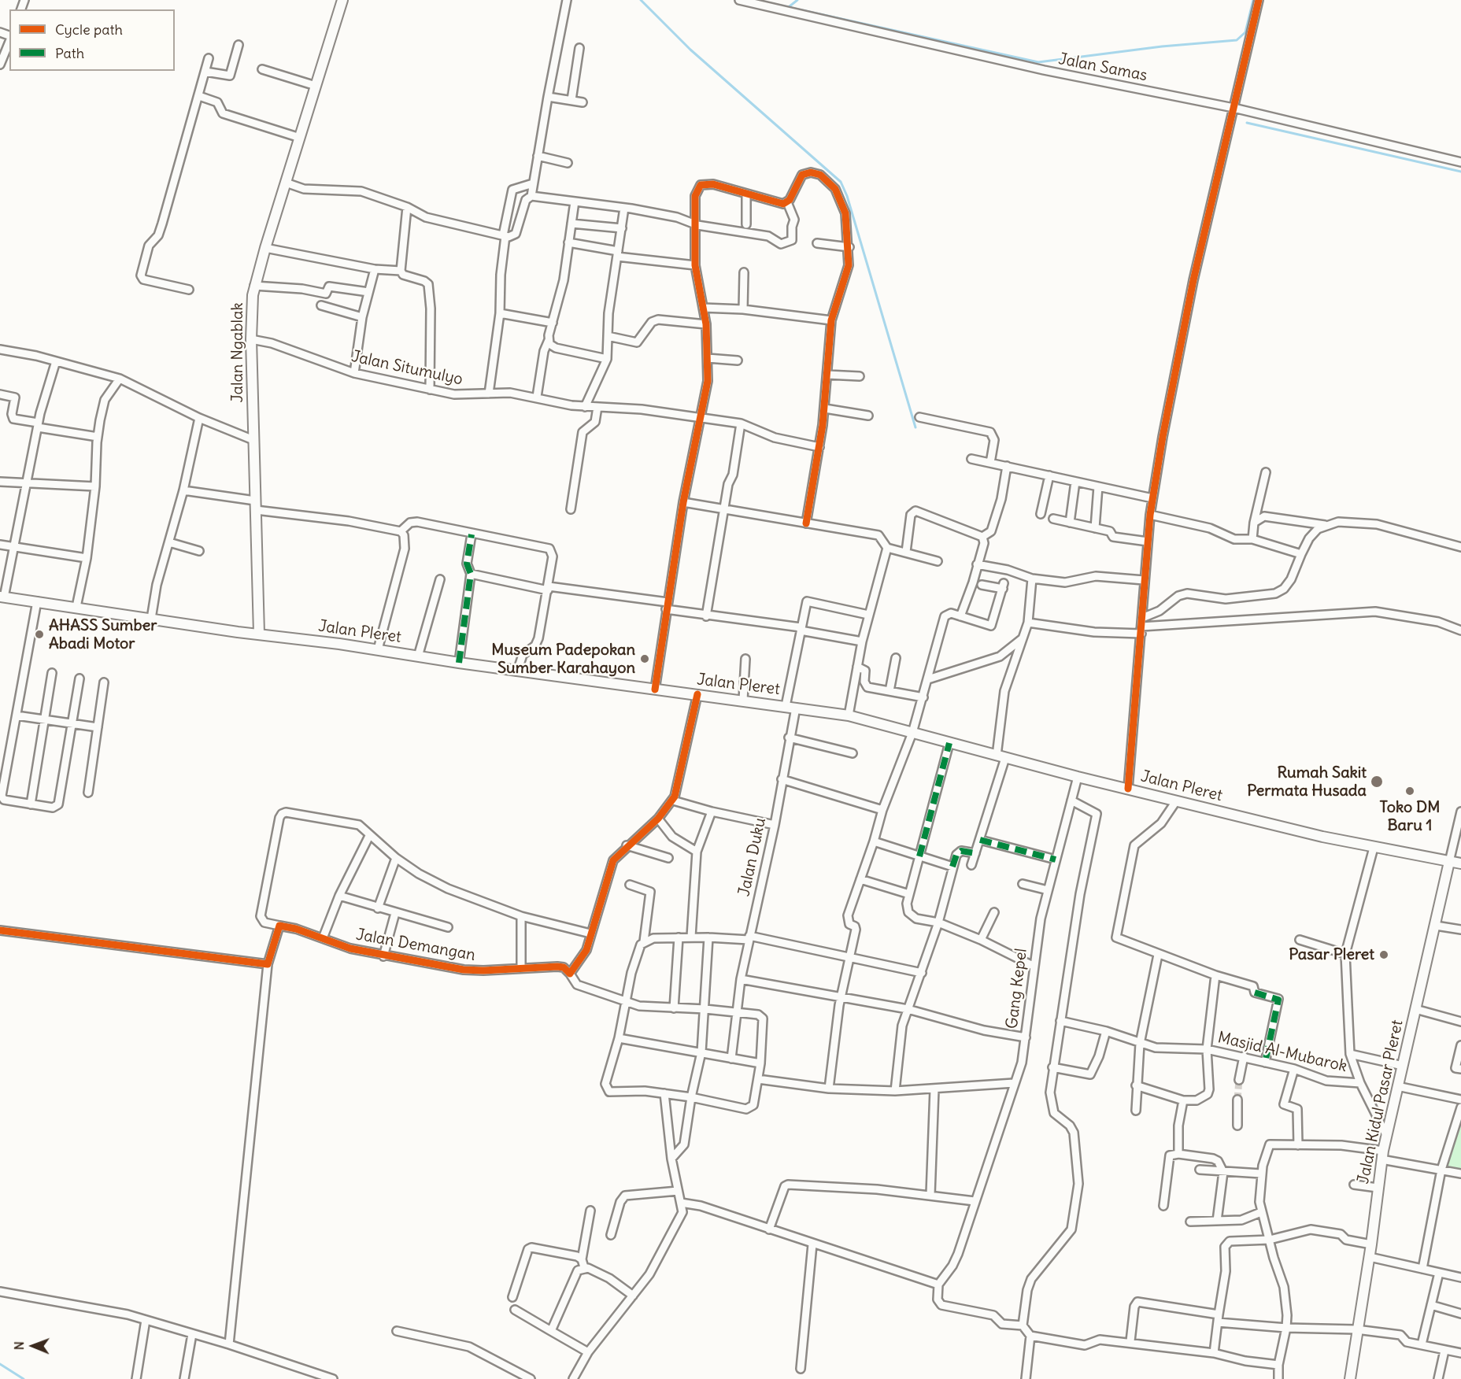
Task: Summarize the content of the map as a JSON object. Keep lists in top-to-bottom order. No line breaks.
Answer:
{"streets":{"main road":["Jalan Ngablak","Jalan Pleret","Jalan Kidul Pasar Pleret"],"street":["Jalan Samas","Jalan Situmulyo","Jalan Duku","Jalan Demangan","Gang Kepel","Masjid Al-Mubarok"]},"crossings":[["Jalan Ngablak","Jalan Situmulyo"],["Jalan Ngablak","Jalan Pleret"],["Jalan Pleret","Jalan Duku"],["Jalan Pleret","Gang Kepel"],["Jalan Pleret","Jalan Kidul Pasar Pleret"]],"places":["AHASS Sumber Abadi Motor","Museum Padepokan Sumber Karahayon","Rumah Sakit Permata Husada","Toko DM Baru 1","Pasar Pleret"],"legend":["Cycle path","Path"],"north":"left"}
